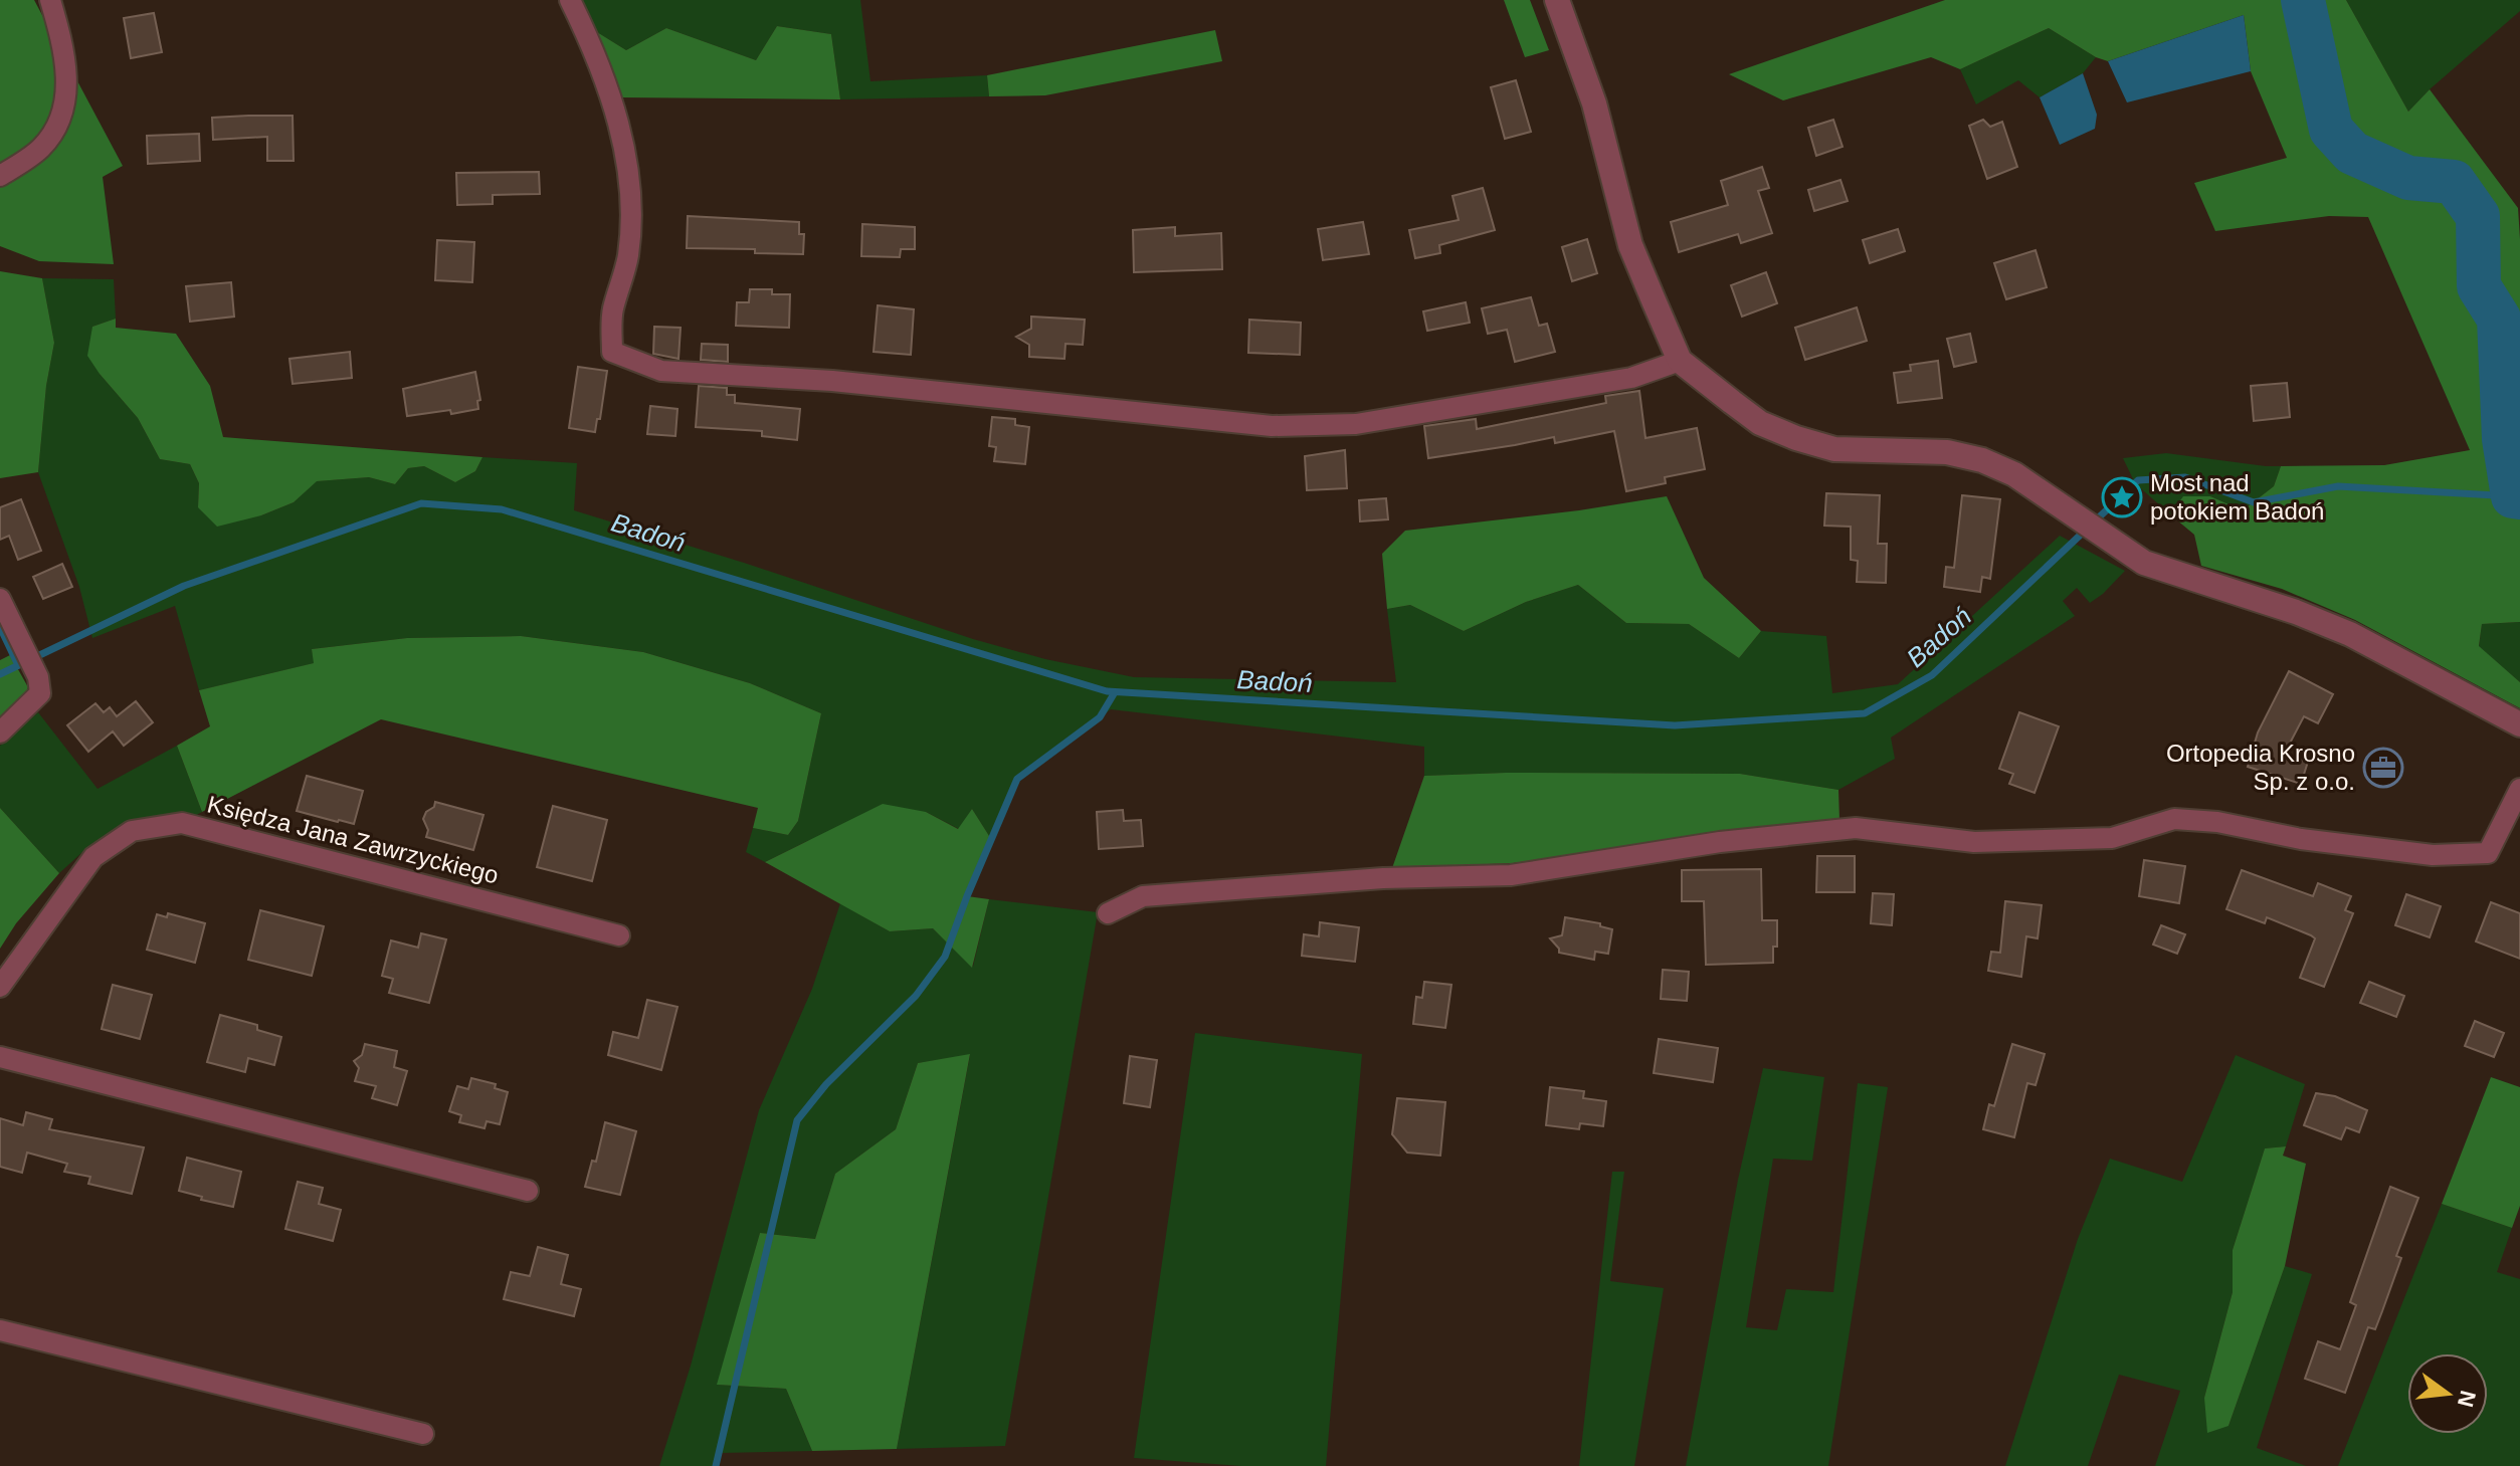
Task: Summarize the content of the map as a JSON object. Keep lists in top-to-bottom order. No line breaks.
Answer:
{"streets":{"street":["Księdza Jana Zawrzyckiego"]},"water":["Badoń"],"places":{"place":["Most nad potokiem Badoń"],"office":["Ortopedia Krosno Sp. z o.o."]},"north":"right"}
